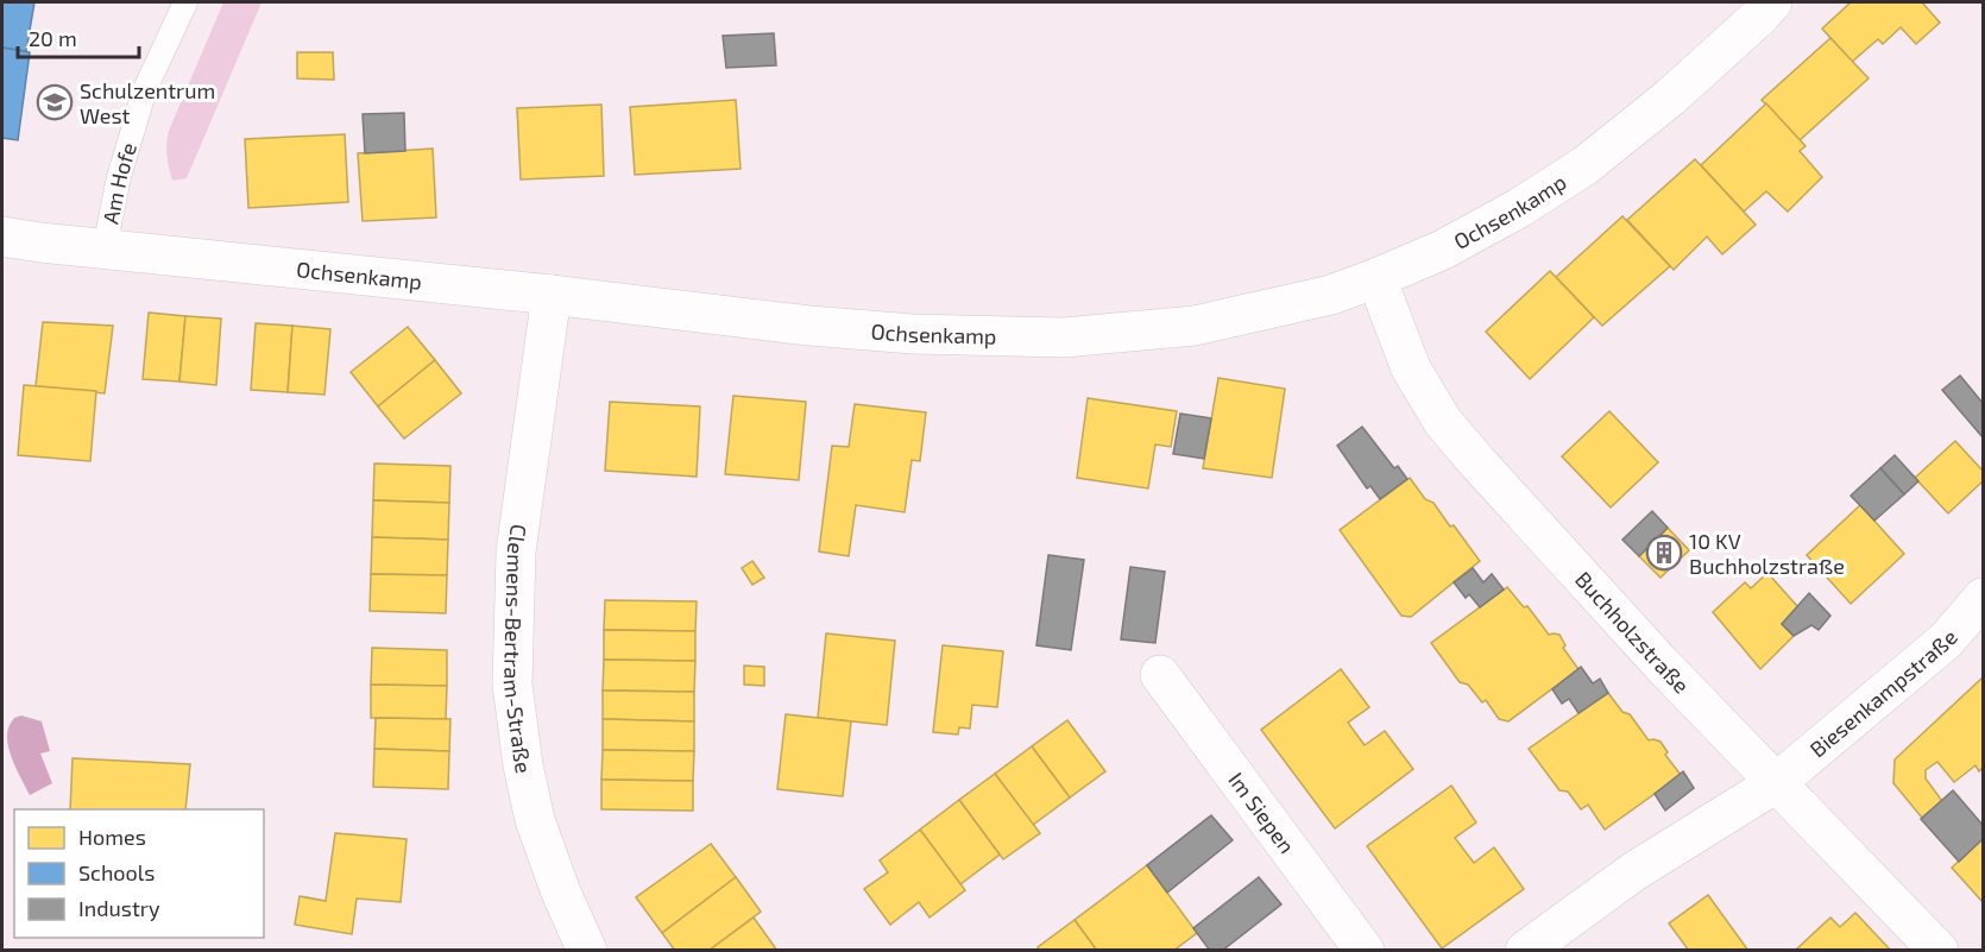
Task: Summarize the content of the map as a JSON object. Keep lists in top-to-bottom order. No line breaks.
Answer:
{"streets":{"street":["Ochsenkamp","Buchholzstraße","Clemens-Bertram-Straße","Biesenkampstraße","Im Siepen"],"lane":["Am Hofe"]},"crossings":[["Am Hofe","Ochsenkamp"],["Ochsenkamp","Buchholzstraße"],["Ochsenkamp","Clemens-Bertram-Straße"],["Buchholzstraße","Biesenkampstraße"]],"places":{"school or university":["Schulzentrum West"],"building":["10 KV Buchholzstraße"]},"legend":["Homes","Schools","Industry"],"scale_bar":"20 m"}
